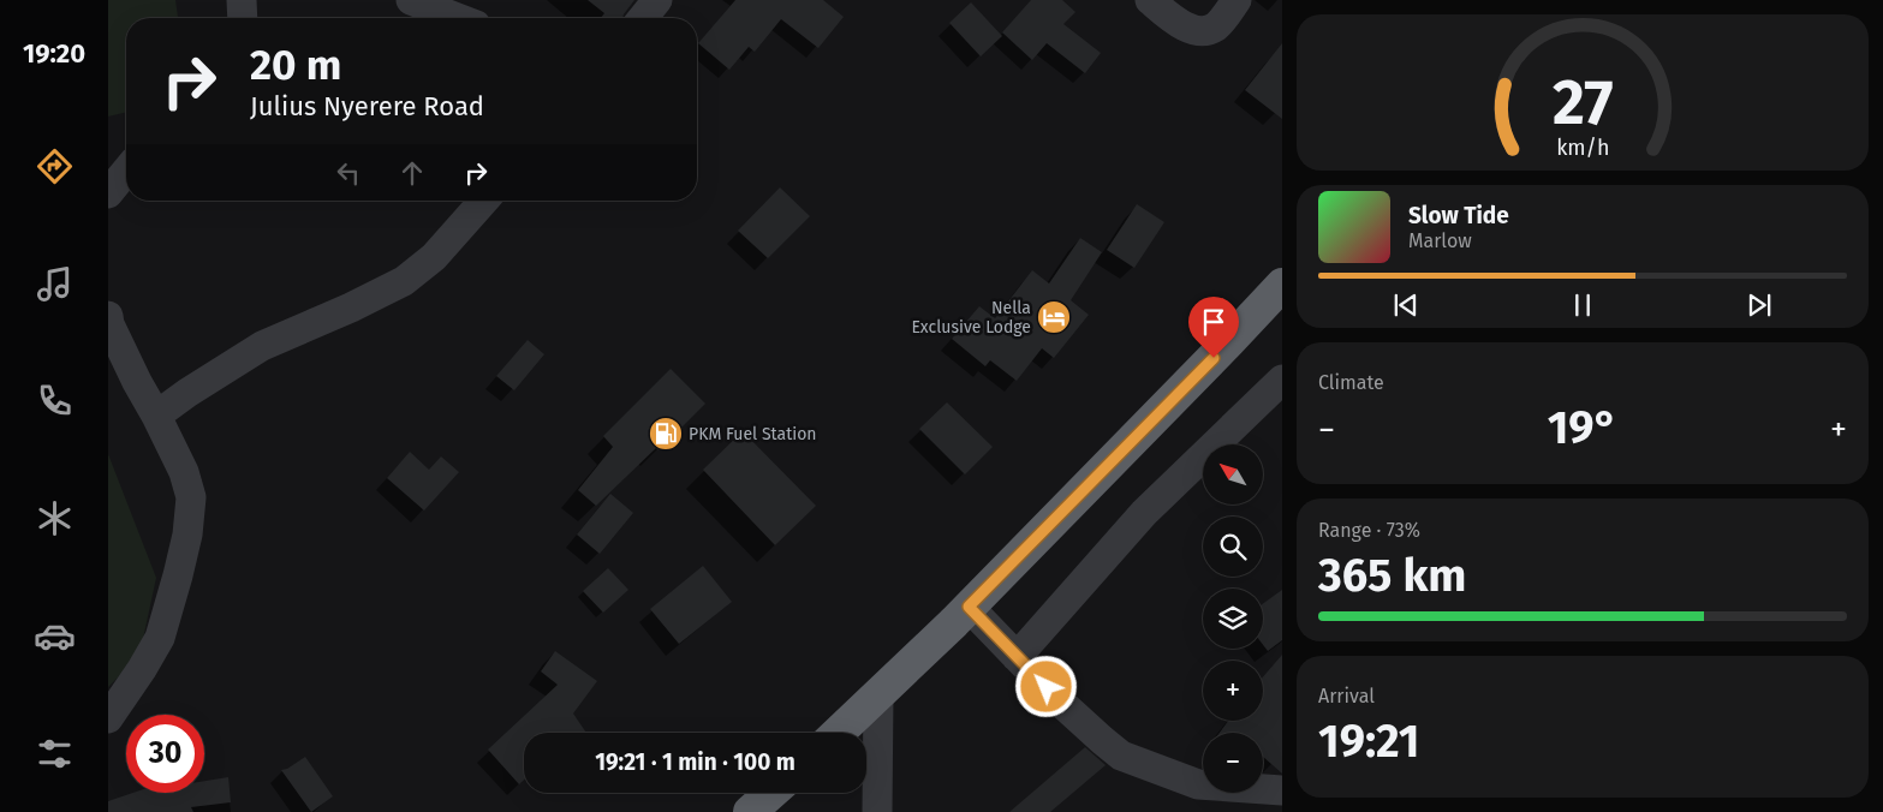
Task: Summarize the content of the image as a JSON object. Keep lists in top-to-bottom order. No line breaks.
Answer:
{"places":{"hotel":["Nella Exclusive Lodge"],"fuel station":["PKM Fuel Station"]},"north":"top left","page":{"tabs":"19:20","turn":["20 m","Julius Nyerere Road"],"song":["Slow Tide","Marlow"],"tile":["Climate",["Range · 73%","365 km"],["Arrival","19:21"]],"heat":["−","19°","+"],"map_buttons":["+","−"],"limit":"30","trip":"19:21 · 1 min · 100 m","gauge":["27","km/h"]}}
